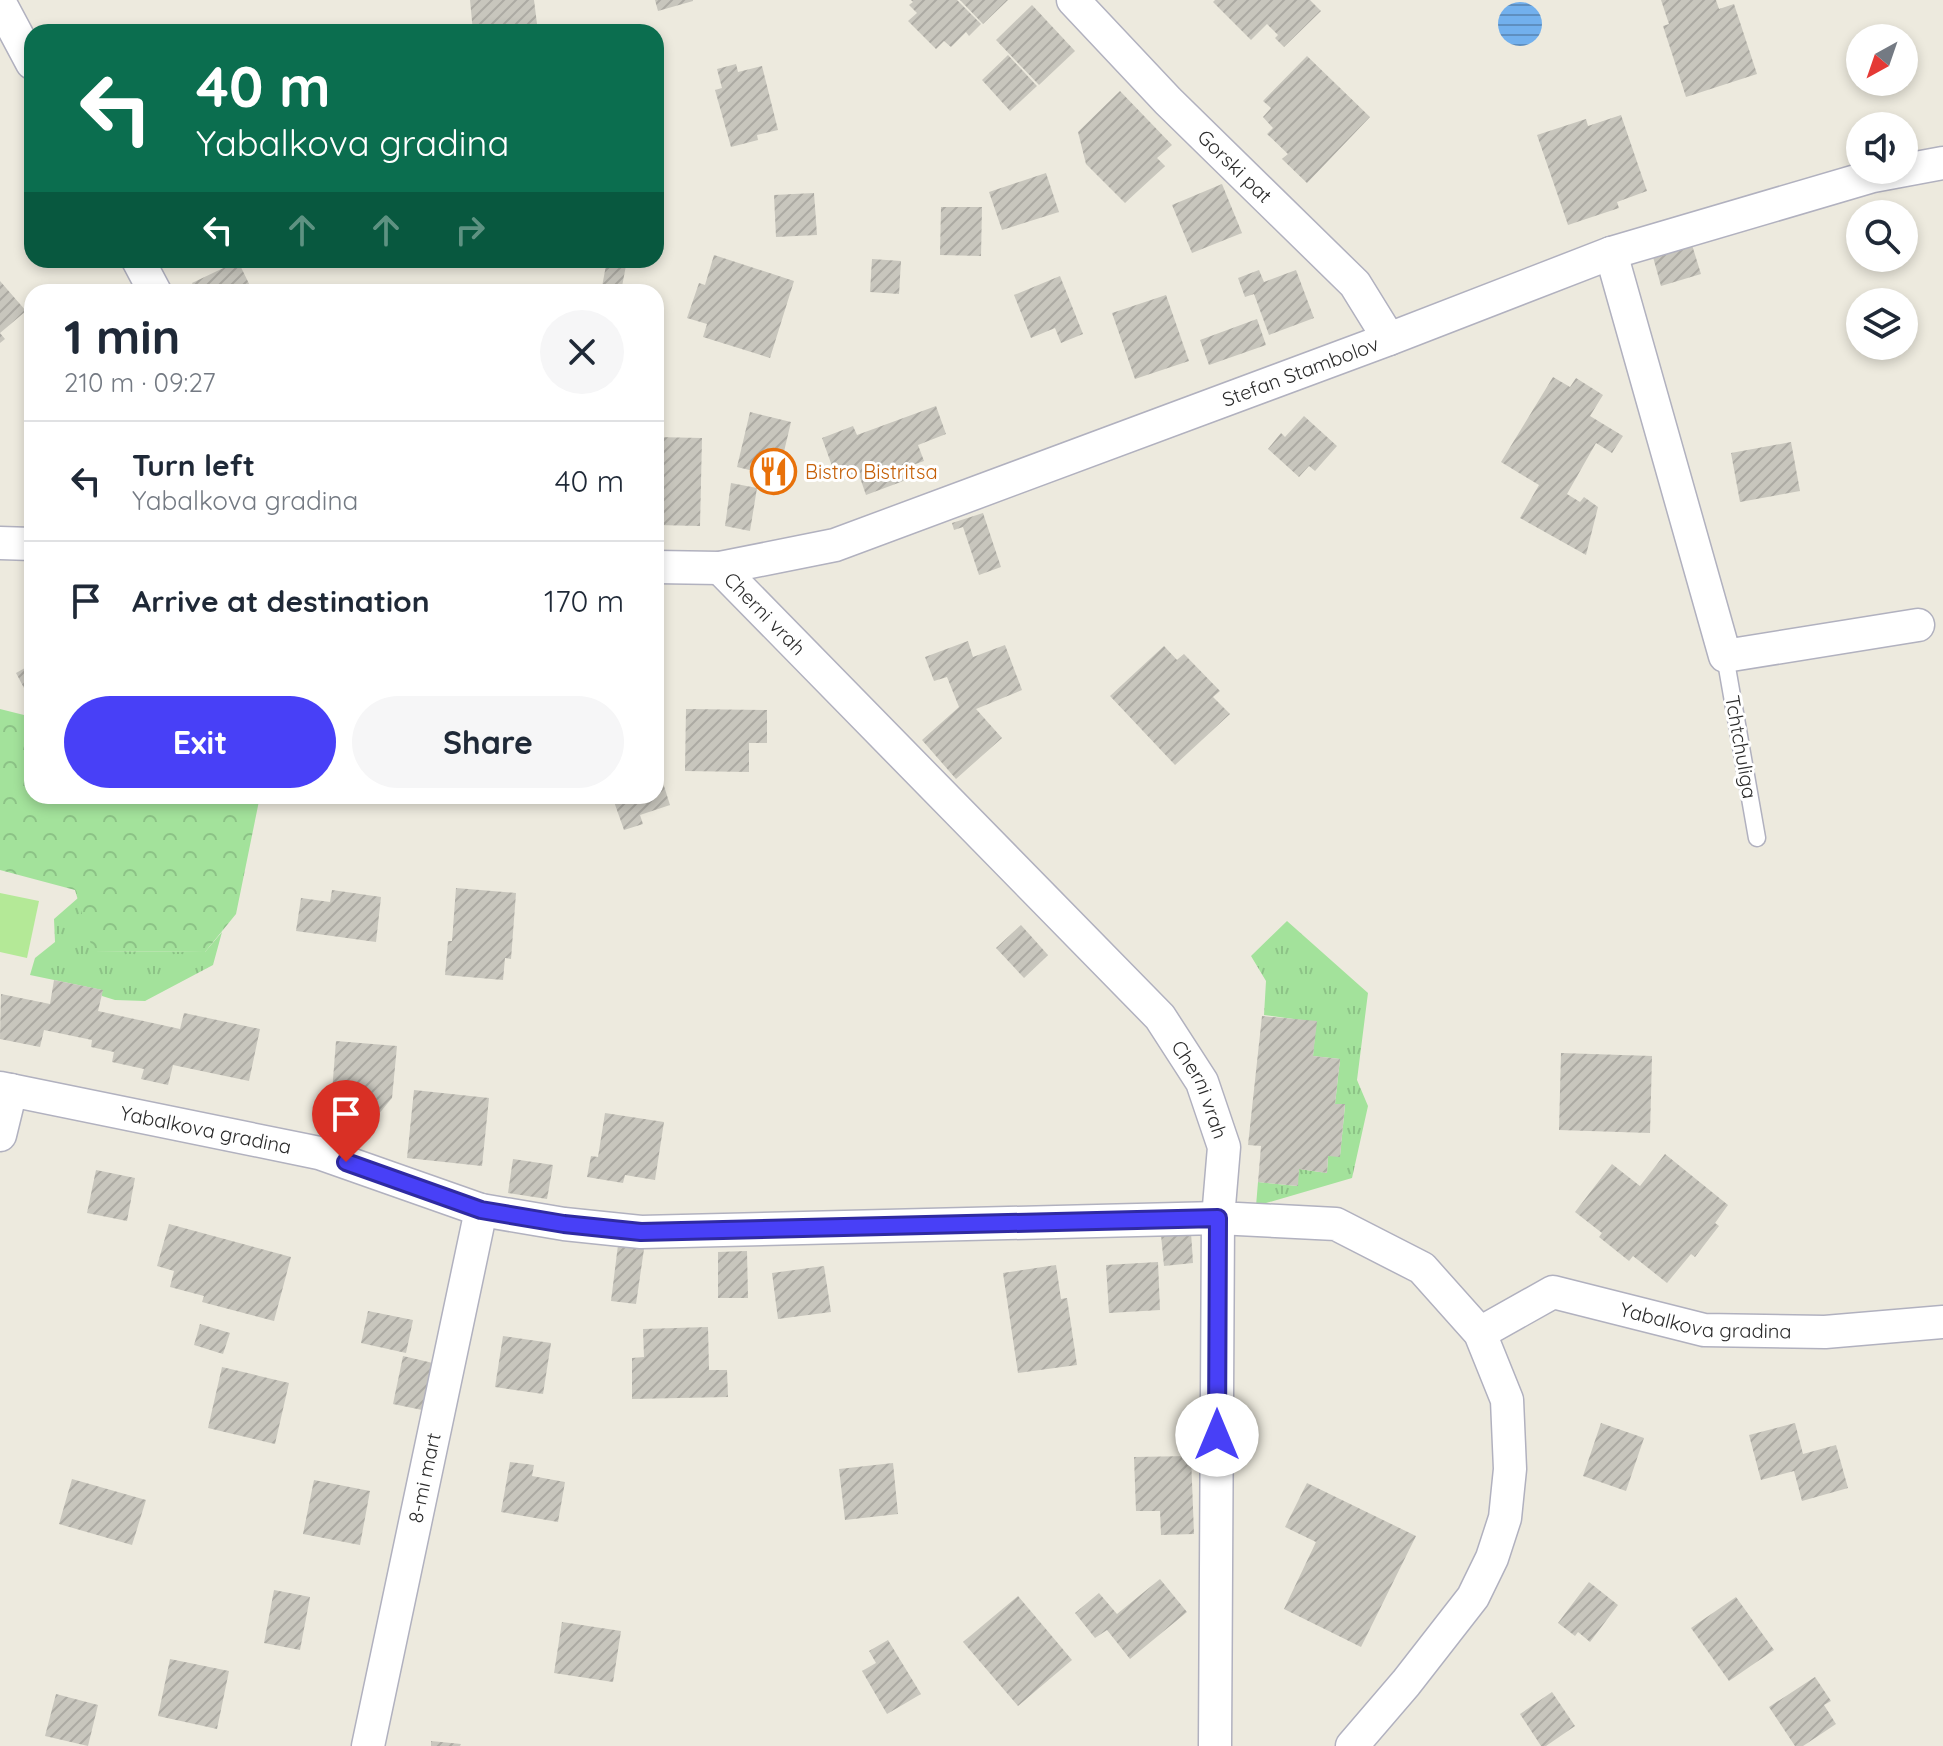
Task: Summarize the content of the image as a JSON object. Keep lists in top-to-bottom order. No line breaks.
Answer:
{"streets":{"street":["Gorski pat","Stefan Stambolov","Cherni vrah","Yabalkova gradina","8-mi mart"],"lane":["Tchtchuliga"]},"crossings":[["Gorski pat","Stefan Stambolov"],["Stefan Stambolov","Cherni vrah"],["Cherni vrah","Yabalkova gradina"],["Yabalkova gradina","8-mi mart"]],"places":{"restaurant":["Bistro Bistritsa"]},"north":"bottom left","page":{"turn":["40 m","Yabalkova gradina"],"heading":["1 min","210 m · 09:27"],"list":[{"name":"Turn left","note":"Yabalkova gradina","value":"40 m"},{"name":"Arrive at destination","value":"170 m"}],"buttons":["Exit","Share"]}}
